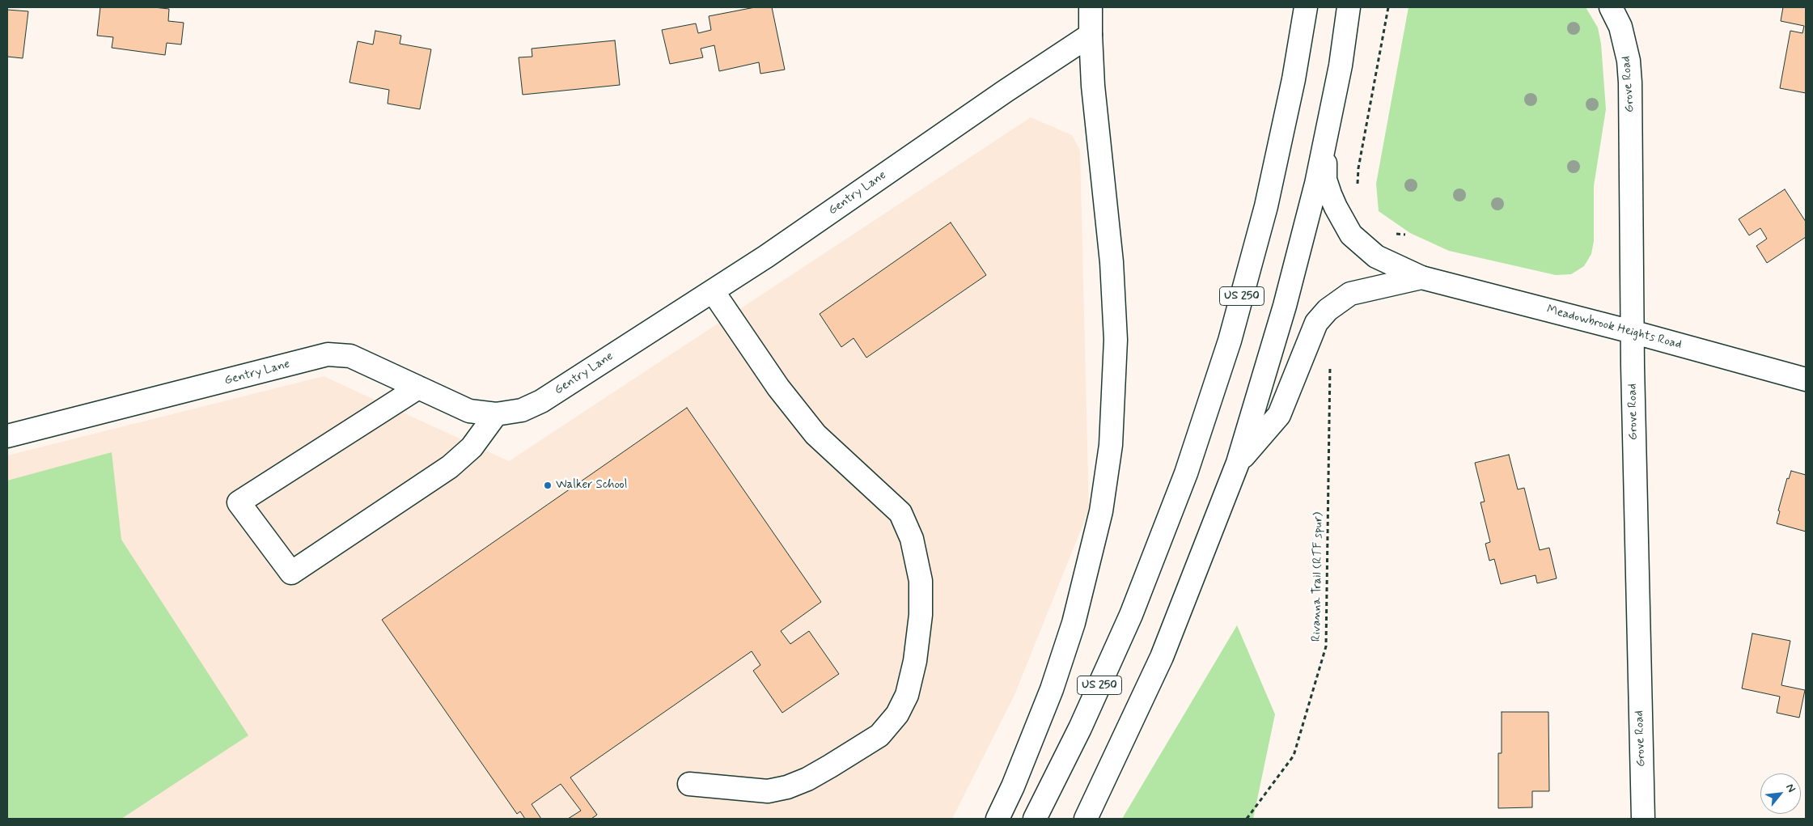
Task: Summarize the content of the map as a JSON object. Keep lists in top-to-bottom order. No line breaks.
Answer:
{"streets":{"main road":["Grove Road","Gentry Lane","US 250","Meadowbrook Heights Road"],"path":["Rivanna Trail (RTF spur)"]},"crossings":[["Grove Road","Meadowbrook Heights Road"]],"places":["Walker School"],"north":"top right"}
